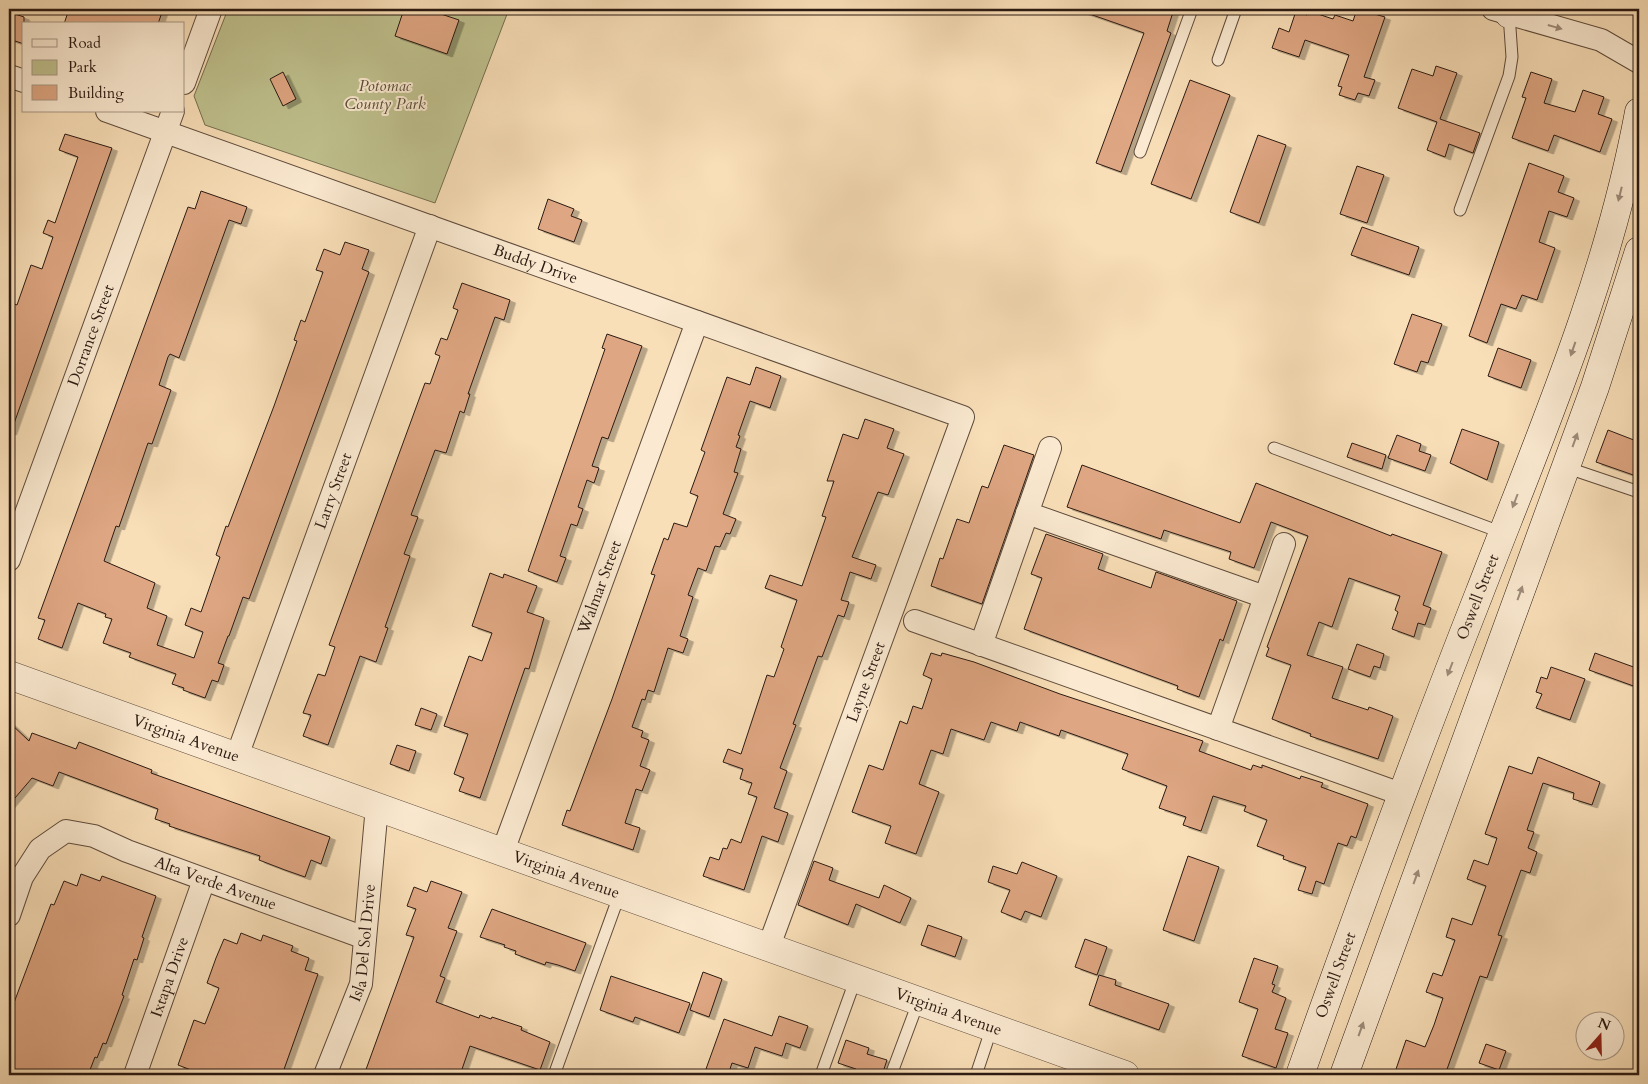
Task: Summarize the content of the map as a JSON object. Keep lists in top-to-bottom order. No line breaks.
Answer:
{"streets":{"main road":["Oswell Street","Virginia Avenue"],"street":["Buddy Drive","Dorrance Street","Larry Street","Walmar Street","Layne Street","Alta Verde Avenue","Isla Del Sol Drive","Ixtapa Drive"]},"crossings":[["Buddy Drive","Dorrance Street"],["Buddy Drive","Larry Street"],["Buddy Drive","Walmar Street"],["Buddy Drive","Layne Street"],["Larry Street","Virginia Avenue"],["Walmar Street","Virginia Avenue"],["Layne Street","Virginia Avenue"],["Virginia Avenue","Isla Del Sol Drive"],["Alta Verde Avenue","Isla Del Sol Drive"],["Alta Verde Avenue","Ixtapa Drive"]],"parks":["Potomac County Park"],"legend":["Road","Park","Building"],"north":"top"}
